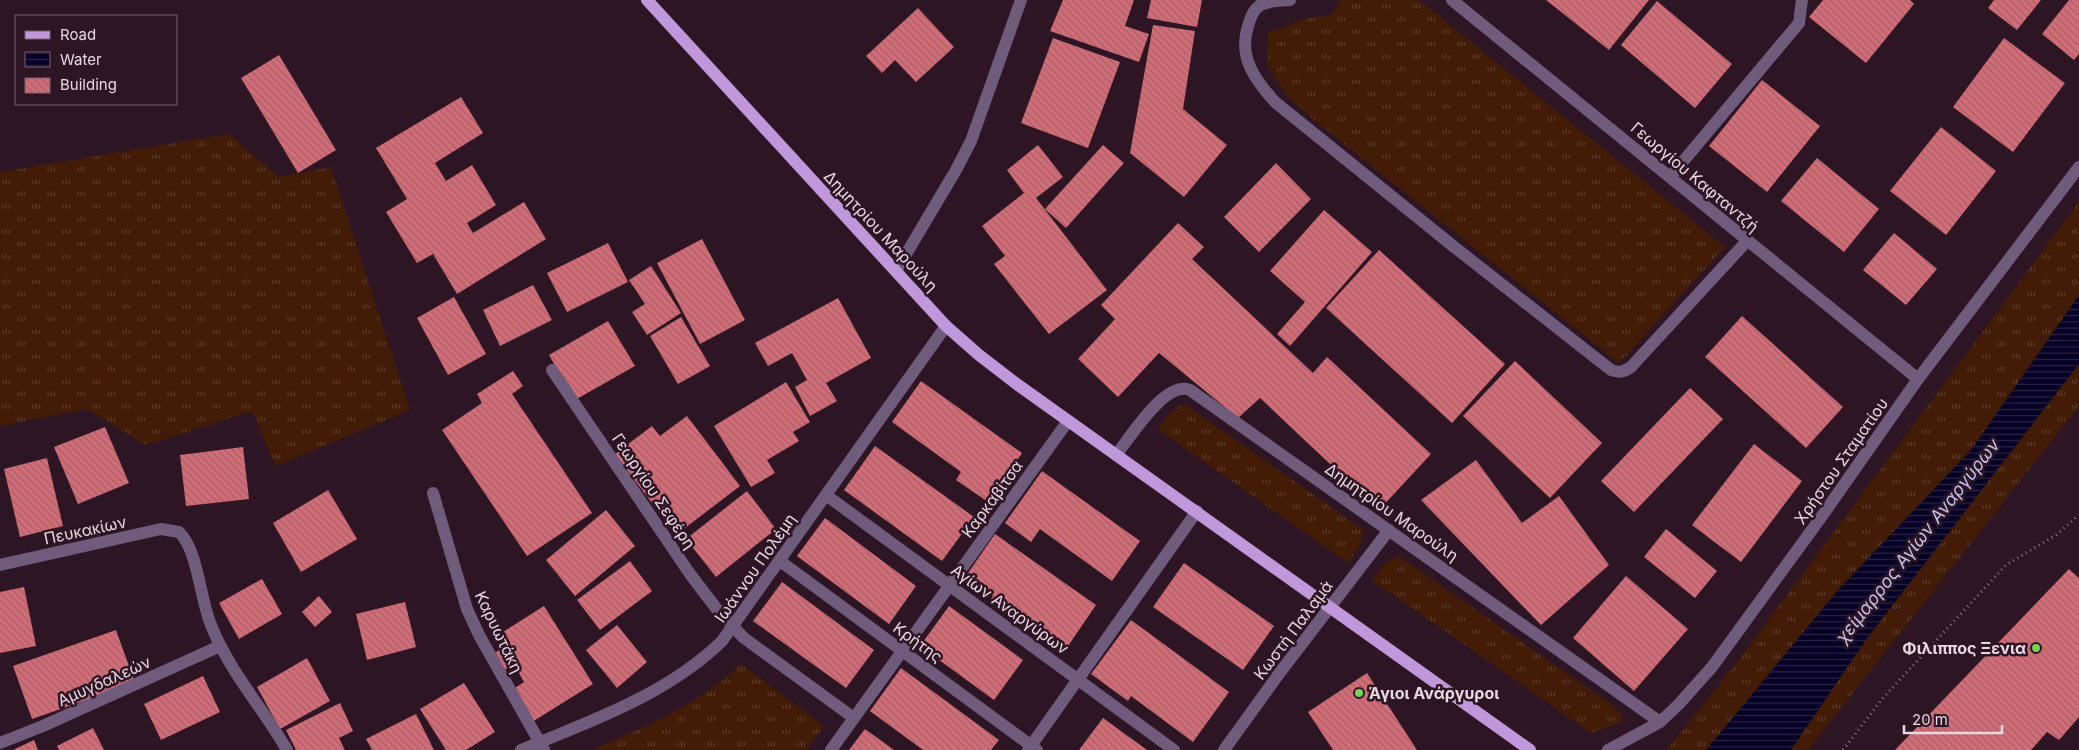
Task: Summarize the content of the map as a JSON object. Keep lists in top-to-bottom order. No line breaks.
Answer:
{"streets":{"main road":["Δημητρίου Μαρούλη"],"street":["Γεωργίου Καφταντζή","Χρήστου Σταματίου","Γεωργίου Σεφέρη","Καρκαβίτσα","Πευκακίων","Ιωάννου Πολέμη","Αγίων Αναργύρων","Κωστή Παλαμά","Καρυωτάκη","Κρήτης","Αμυγδαλεών"]},"crossings":[["Γεωργίου Καφταντζή","Χρήστου Σταματίου"],["Δημητρίου Μαρούλη","Χρήστου Σταματίου"],["Δημητρίου Μαρούλη","Καρκαβίτσα"],["Δημητρίου Μαρούλη","Ιωάννου Πολέμη"],["Δημητρίου Μαρούλη","Κωστή Παλαμά"],["Γεωργίου Σεφέρη","Ιωάννου Πολέμη"],["Καρκαβίτσα","Αγίων Αναργύρων"],["Καρκαβίτσα","Κρήτης"],["Πευκακίων","Αμυγδαλεών"],["Ιωάννου Πολέμη","Αγίων Αναργύρων"],["Ιωάννου Πολέμη","Καρυωτάκη"],["Ιωάννου Πολέμη","Κρήτης"]],"water":["χείμαρρος Αγίων Αναργύρων"],"places":["Φιλιππος Ξενια","Άγιοι Ανάργυροι"],"legend":["Road","Water","Building"],"scale_bar":"20 m"}
